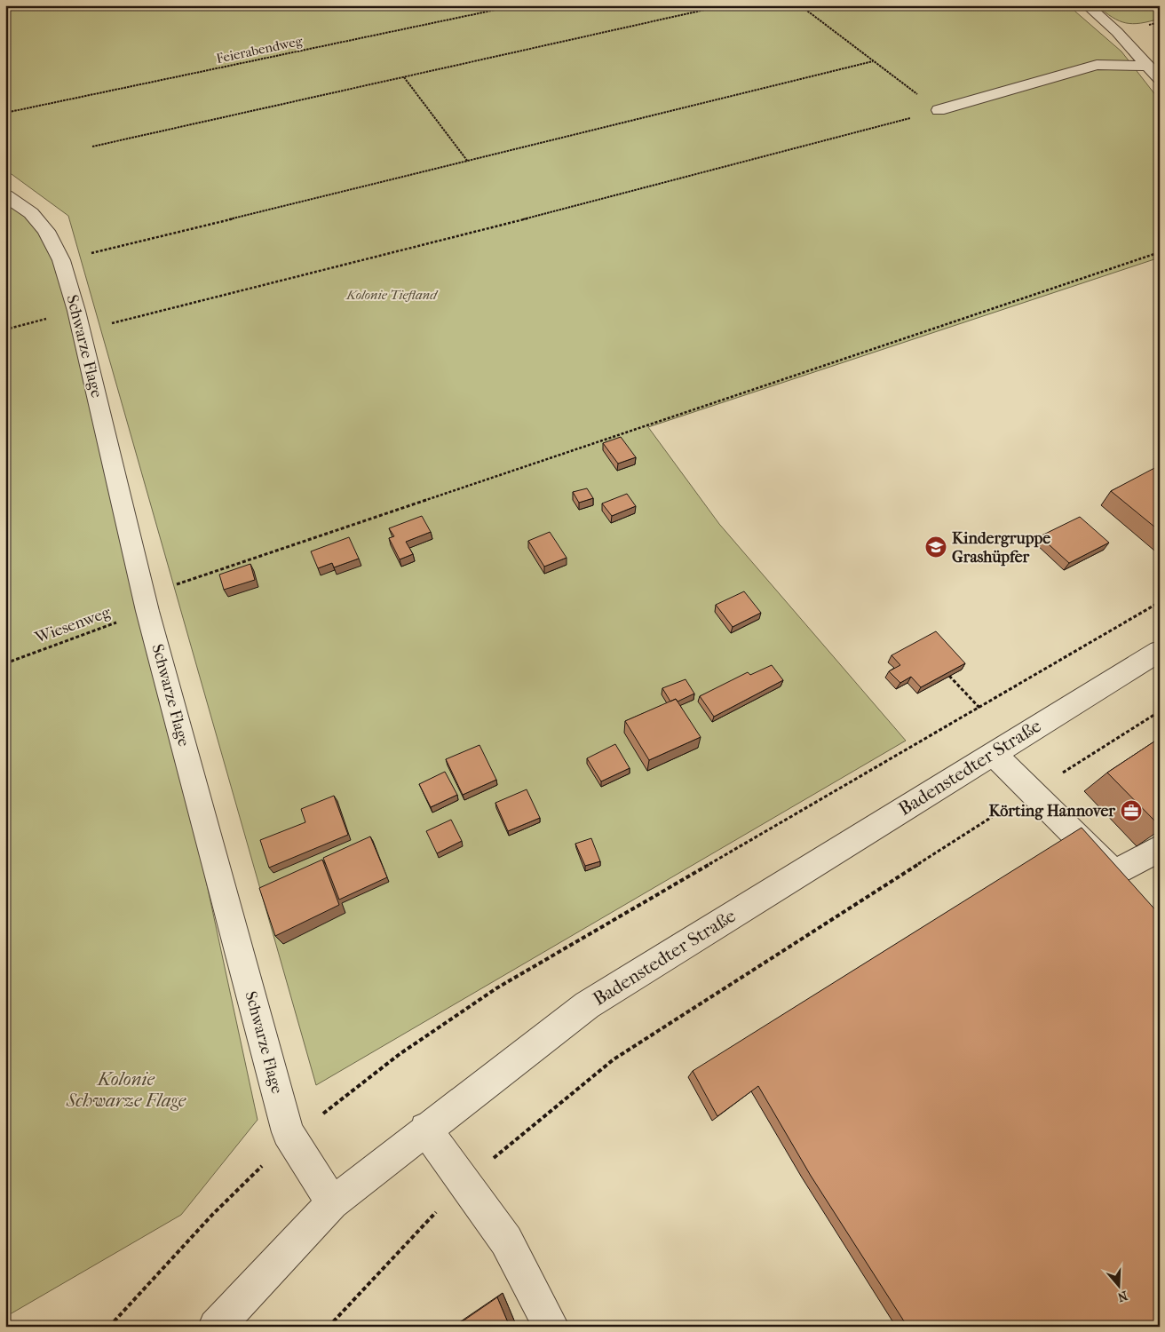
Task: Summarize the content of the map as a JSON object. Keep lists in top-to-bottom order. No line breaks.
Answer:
{"streets":{"street":["Schwarze Flage","Badenstedter Straße"],"path":["Feierabendweg","Wiesenweg"]},"crossings":[["Schwarze Flage","Wiesenweg"],["Schwarze Flage","Badenstedter Straße"]],"parks":["Kolonie Tiefland","Kolonie Schwarze Flage"],"places":{"school or university":["Kindergruppe Grashüpfer"],"office":["Körting Hannover"]},"north":"bottom"}
